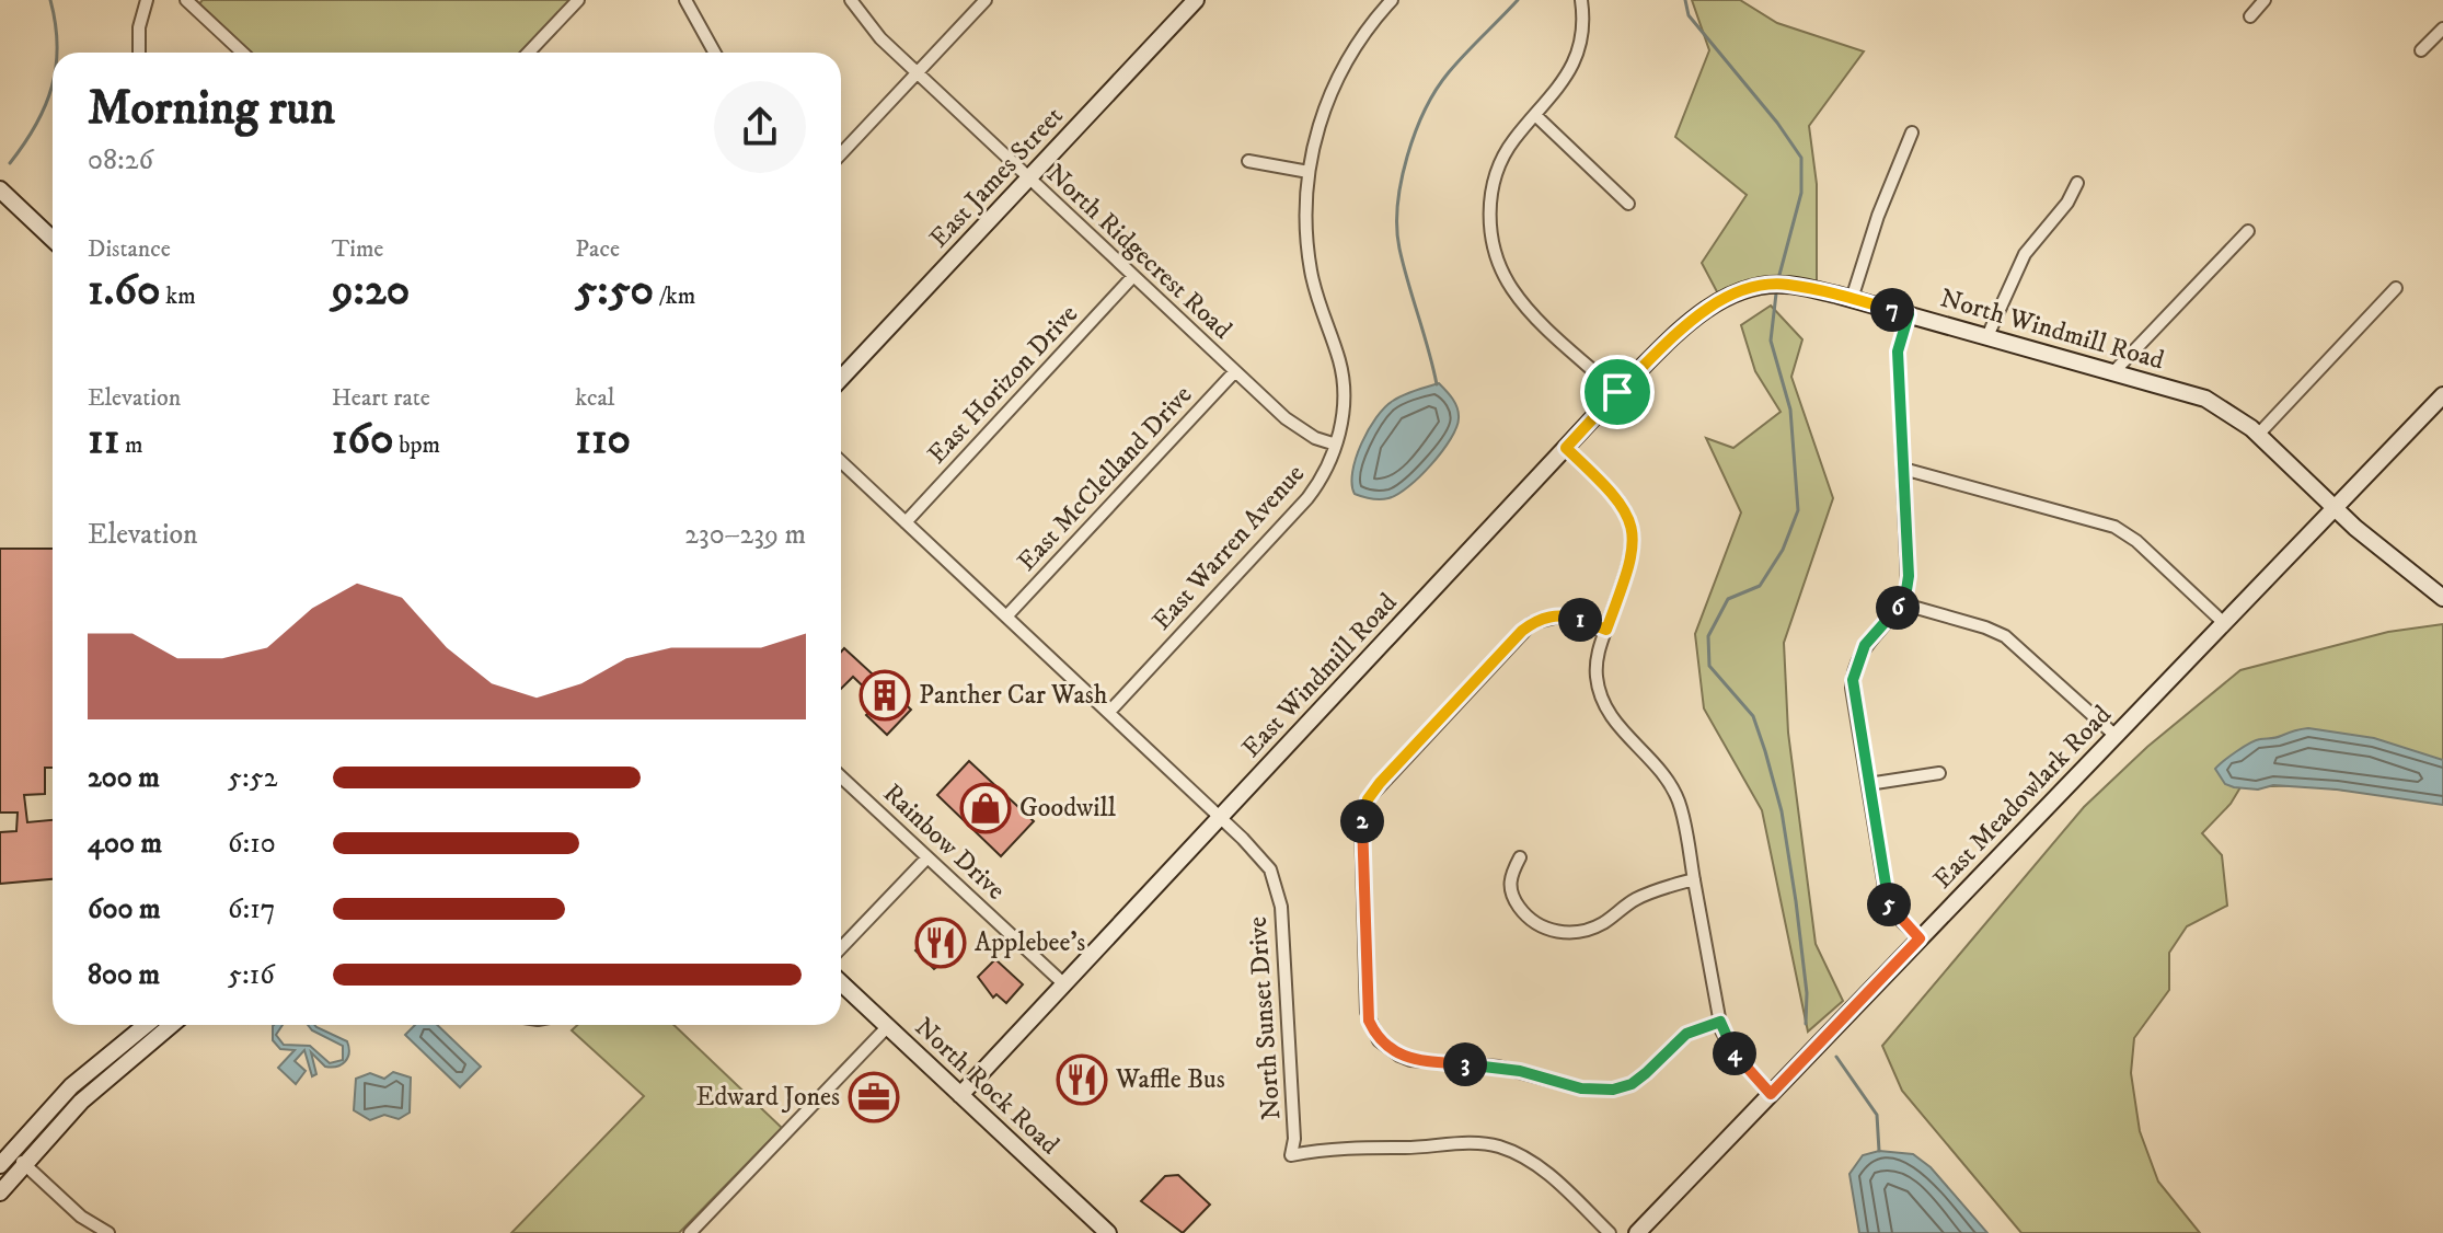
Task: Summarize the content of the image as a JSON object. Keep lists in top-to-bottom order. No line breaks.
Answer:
{"streets":{"street":["East James Street","North Ridgecrest Road","North Windmill Road","East Horizon Drive","East McClelland Drive","East Warren Avenue","East Windmill Road","East Meadowlark Road","Rainbow Drive","North Sunset Drive","North Rock Road"]},"crossings":[["East James Street","North Ridgecrest Road"],["North Ridgecrest Road","East Horizon Drive"],["North Ridgecrest Road","East McClelland Drive"],["North Ridgecrest Road","East Warren Avenue"],["North Windmill Road","East Windmill Road"],["North Windmill Road","East Meadowlark Road"],["East Horizon Drive","North Sunset Drive"],["East McClelland Drive","North Sunset Drive"],["East Warren Avenue","North Sunset Drive"],["East Windmill Road","Rainbow Drive"],["East Windmill Road","North Sunset Drive"],["East Windmill Road","North Rock Road"]],"places":{"building":["Panther Car Wash"],"shop":["Goodwill"],"restaurant":["Applebee's","Waffle Bus"],"office":["Edward Jones"]},"page":{"heading":["Morning run","08:26"],"stats":[["Distance","1.60 km"],["Time","9:20"],["Pace","5:50 /km"],["Elevation","11 m"],["Heart rate","160 bpm"],["kcal","110"]],"pins":["7","6","1","2","5","4","3"],"chart":["Elevation","230–239 m"],"list":[{"name":"200 m","note":"5:52"},{"name":"400 m","note":"6:10"},{"name":"600 m","note":"6:17"},{"name":"800 m","note":"5:16"}]}}
